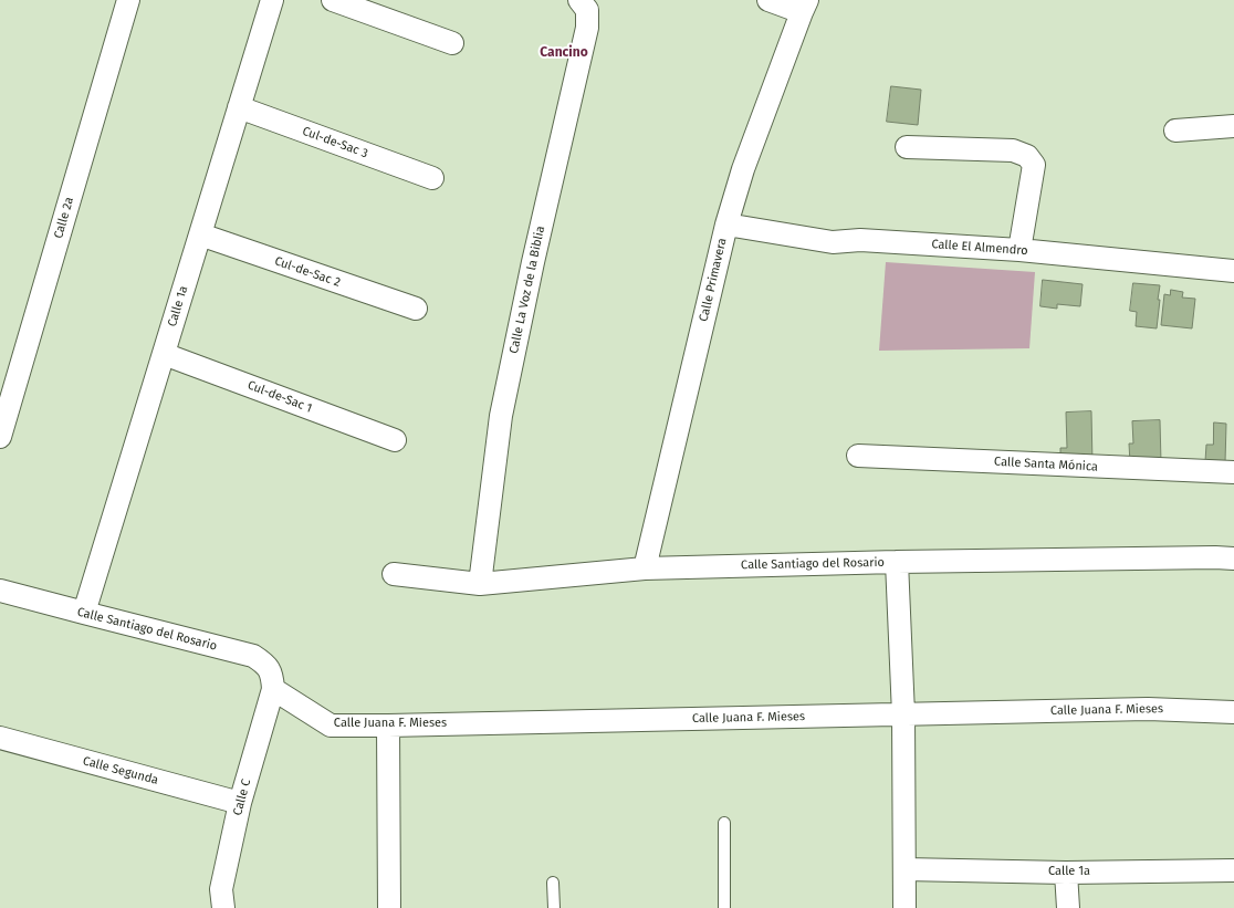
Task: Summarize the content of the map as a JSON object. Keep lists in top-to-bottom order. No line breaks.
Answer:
{"streets":{"street":["Cul-de-Sac 3","Calle 2a","Calle El Almendro","Cul-de-Sac 2","Calle Primavera","Calle La Voz de la Biblia","Calle 1a","Cul-de-Sac 1","Calle Santa Mónica","Calle Santiago del Rosario","Calle Juana F. Mieses","Calle Segunda","Calle C"]},"crossings":[["Cul-de-Sac 3","Calle 1a"],["Calle El Almendro","Calle Primavera"],["Cul-de-Sac 2","Calle 1a"],["Calle Primavera","Calle Santiago del Rosario"],["Calle La Voz de la Biblia","Calle Santiago del Rosario"],["Calle 1a","Cul-de-Sac 1"],["Calle 1a","Calle Santiago del Rosario"],["Calle Santiago del Rosario","Calle Juana F. Mieses"],["Calle Santiago del Rosario","Calle C"],["Calle Juana F. Mieses","Calle C"],["Calle Segunda","Calle C"]],"districts":["Cancino"]}
